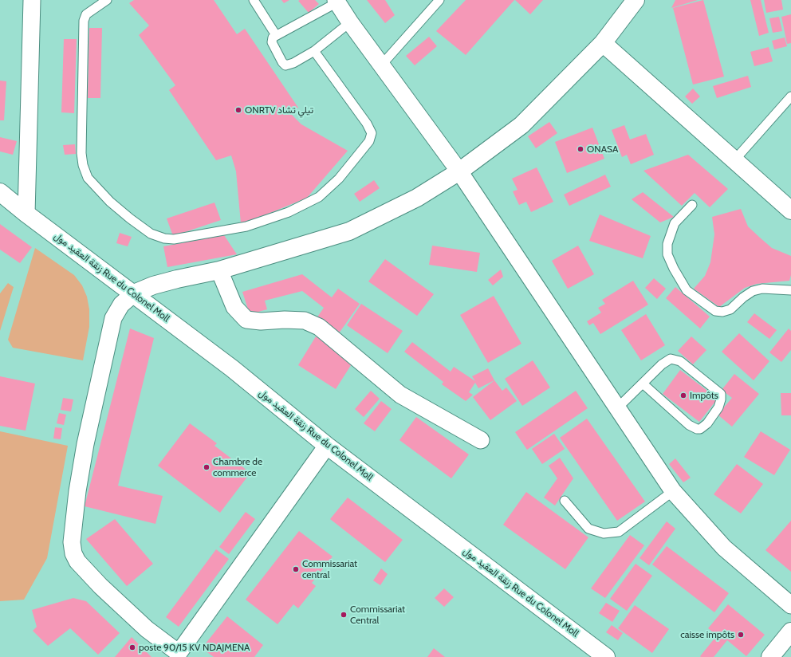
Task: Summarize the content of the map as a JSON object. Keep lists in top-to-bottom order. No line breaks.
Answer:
{"streets":{"street":["زنقة العقيد مول Rue du Colonel Moll"]},"places":["ONRTV تيلي تشاد","ONASA","Impôts","Chambre de commerce","Commissariat central","Commissariat Central","caisse impôts","poste 90/15 KV NDAJMENA"]}
